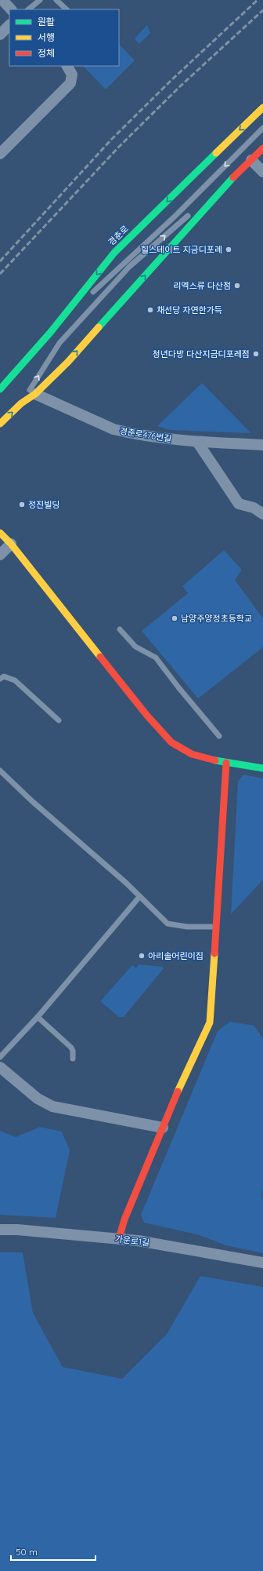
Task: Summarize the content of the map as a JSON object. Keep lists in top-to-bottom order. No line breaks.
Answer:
{"streets":{"street":["경춘로","경춘로476번길","가운로1길"]},"places":["힐스테이트 지금디포레","리엑스류 다산점","채선당 자연한가득","청년다방 다산지금디포레점","정진빌딩","남양주양정초등학교","아리솔어린이집"],"legend":["원활","서행","정체"],"scale_bar":"50 m"}
